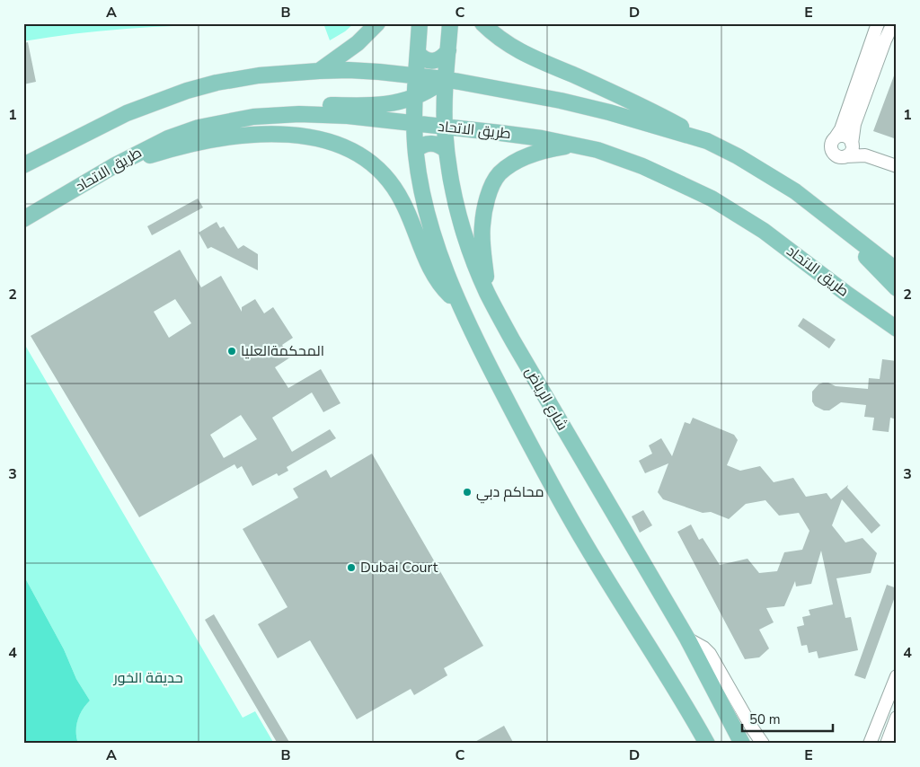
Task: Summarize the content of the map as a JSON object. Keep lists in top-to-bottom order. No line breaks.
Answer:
{"streets":{"main road":["طريق الاتحاد","شارع الرياض"]},"crossings":[["طريق الاتحاد","شارع الرياض"]],"parks":["حديقة الخور"],"places":["المحكمةالعليا","محاكم دبي","Dubai Court"],"scale_bar":"50 m","grid":{"columns":["A","B","C","D","E"],"rows":["1","2","3","4"]}}
